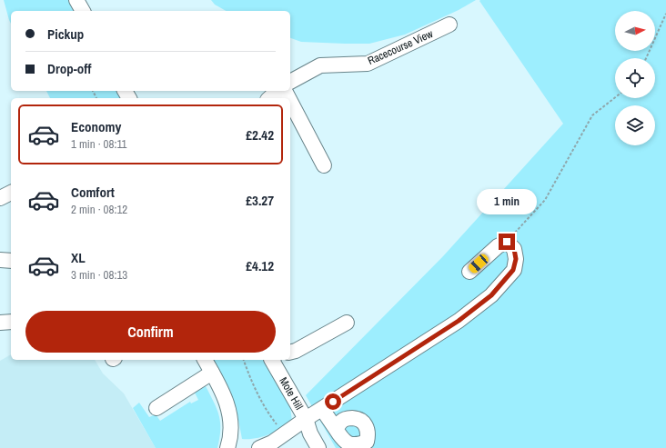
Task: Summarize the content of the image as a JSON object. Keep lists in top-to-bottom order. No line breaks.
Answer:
{"streets":{"street":["Racecourse View","Mote Hill"]},"north":"right","page":{"banner":["Pickup","Drop-off"],"list":[{"name":"Economy","note":"1 min · 08:11","value":"£2.42"},{"name":"Comfort","note":"2 min · 08:12","value":"£3.27"},{"name":"XL","note":"3 min · 08:13","value":"£4.12"}],"bubble":"1 min","buttons":"Confirm"}}
